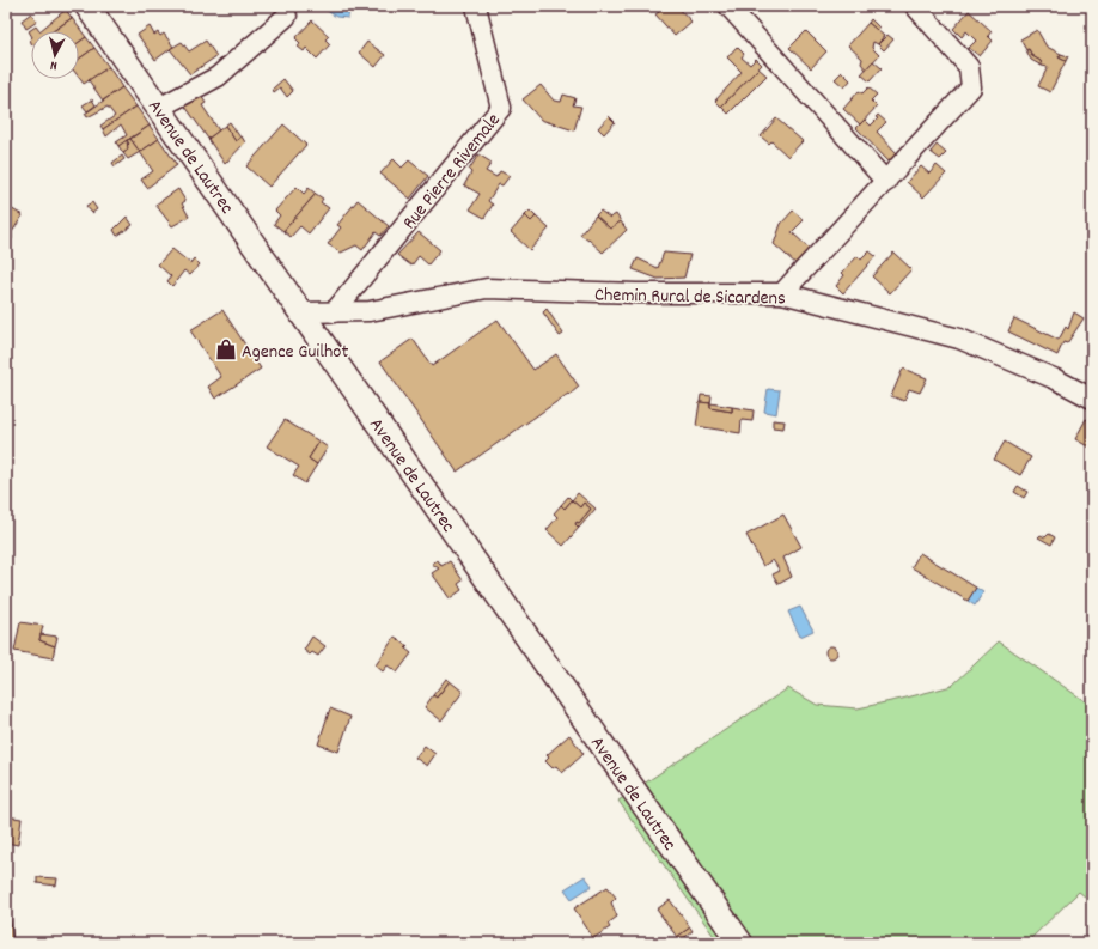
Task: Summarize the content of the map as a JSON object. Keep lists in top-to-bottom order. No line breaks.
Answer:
{"streets":{"main road":["Avenue de Lautrec"],"street":["Rue Pierre Rivemale","Chemin Rural de Sicardens"]},"crossings":[["Avenue de Lautrec","Chemin Rural de Sicardens"],["Rue Pierre Rivemale","Chemin Rural de Sicardens"]],"places":{"shop":["Agence Guilhot"]},"north":"bottom"}
